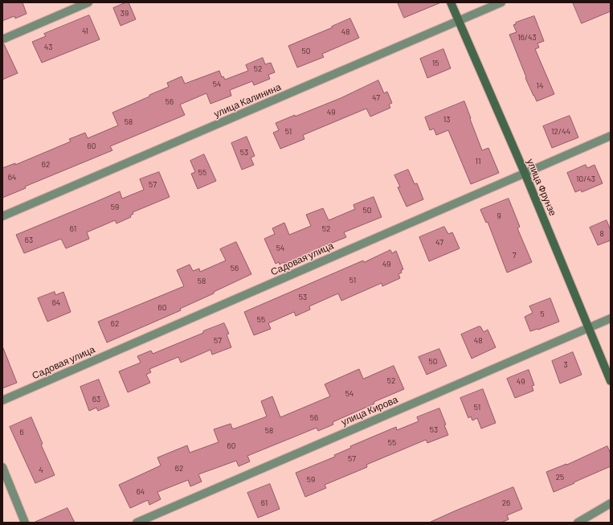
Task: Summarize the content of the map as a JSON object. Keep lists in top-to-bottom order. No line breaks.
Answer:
{"streets":{"street":["улица Калинина","улица Фрунзе","Садовая улица","улица Кирова"]},"crossings":[["улица Калинина","улица Фрунзе"],["улица Фрунзе","Садовая улица"],["улица Фрунзе","улица Кирова"]],"house_numbers":["39","41","48","16/43","43","50","15","52","54","14","47","56","49","13","58","51","12/44","60","53","11","62","55","64","10/43","57","59","50","9","61","52","8","63","47","54","7","49","56","51","58","53","64","60","5","55","62","57","48","50","3","52","49","54","63","51","56","53","58","6","55","60","57","62","4","25","59","64","61","26"]}
